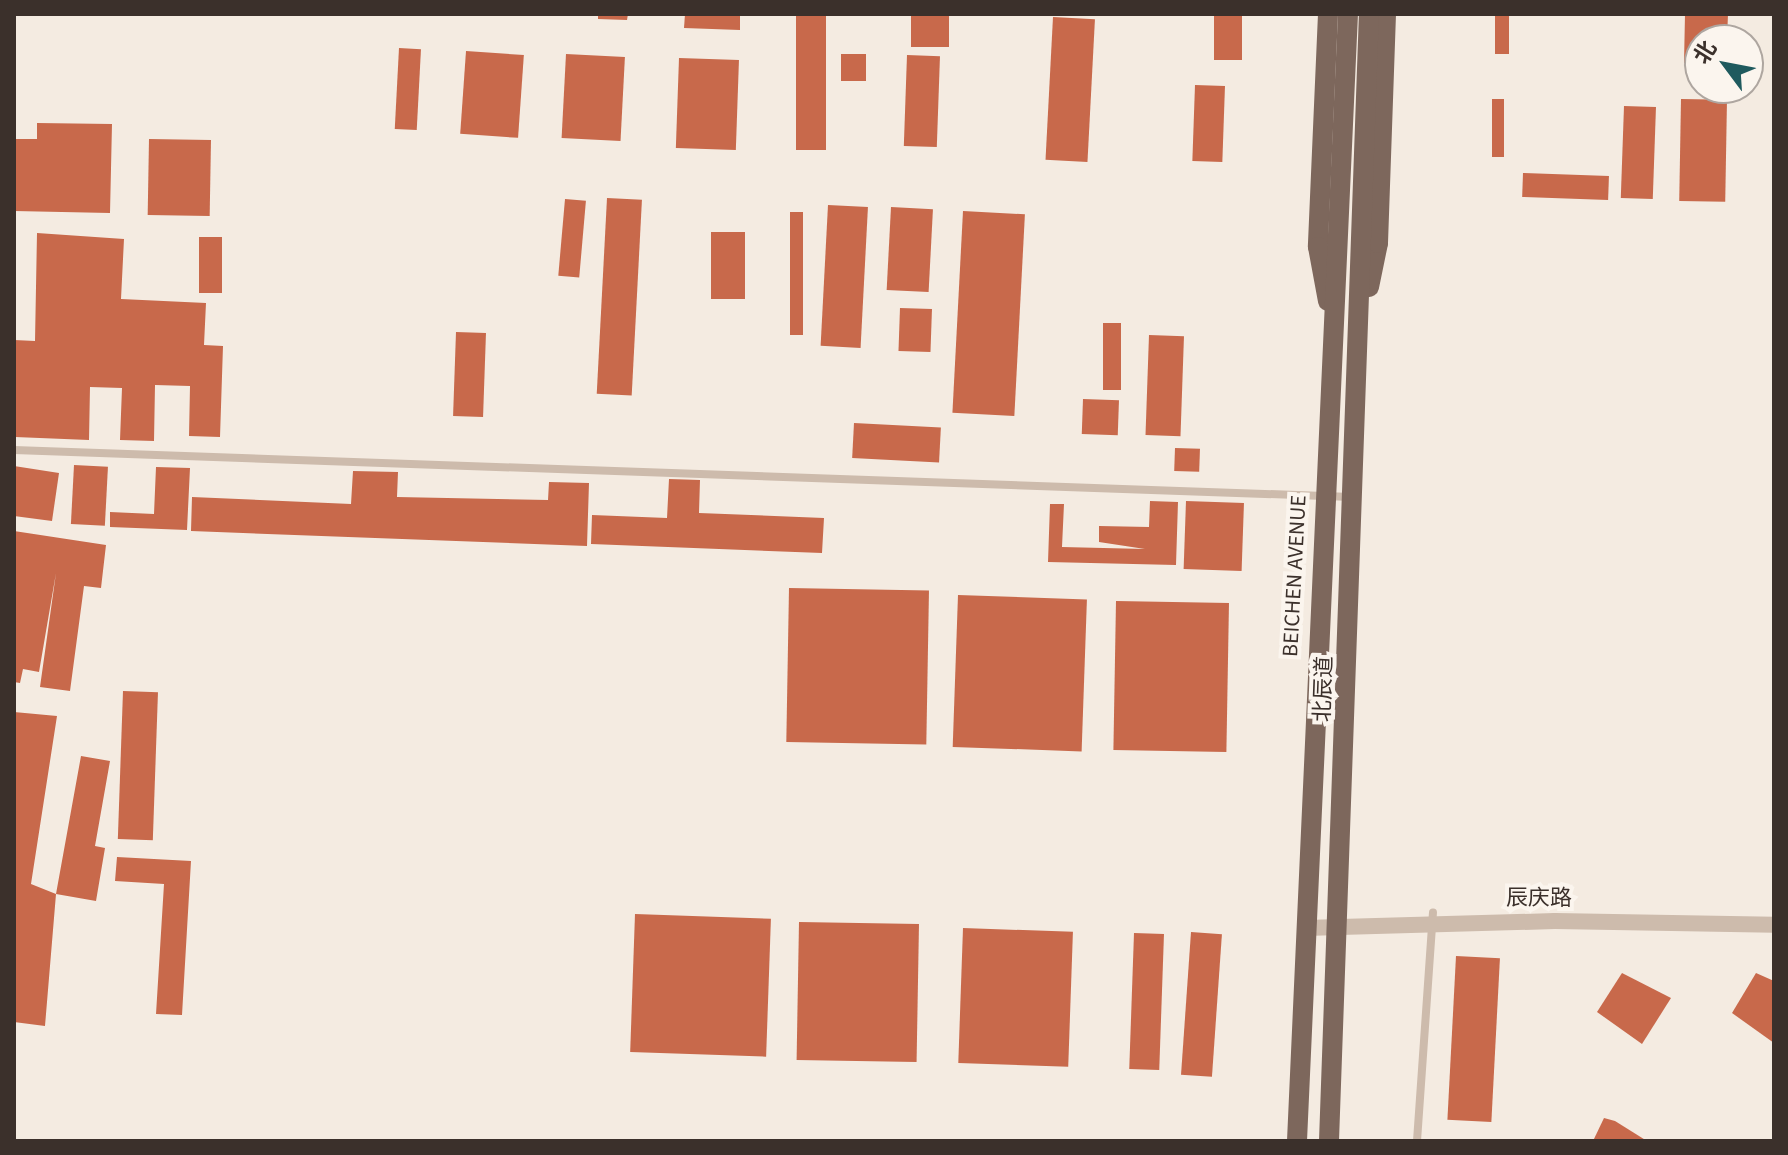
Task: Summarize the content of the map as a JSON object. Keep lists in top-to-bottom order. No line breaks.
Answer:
{"streets":{"main road":["BEICHEN AVENUE","北辰道"],"street":["辰庆路"]},"crossings":[["BEICHEN AVENUE","辰庆路"],["北辰道","辰庆路"]],"north":"top left"}
